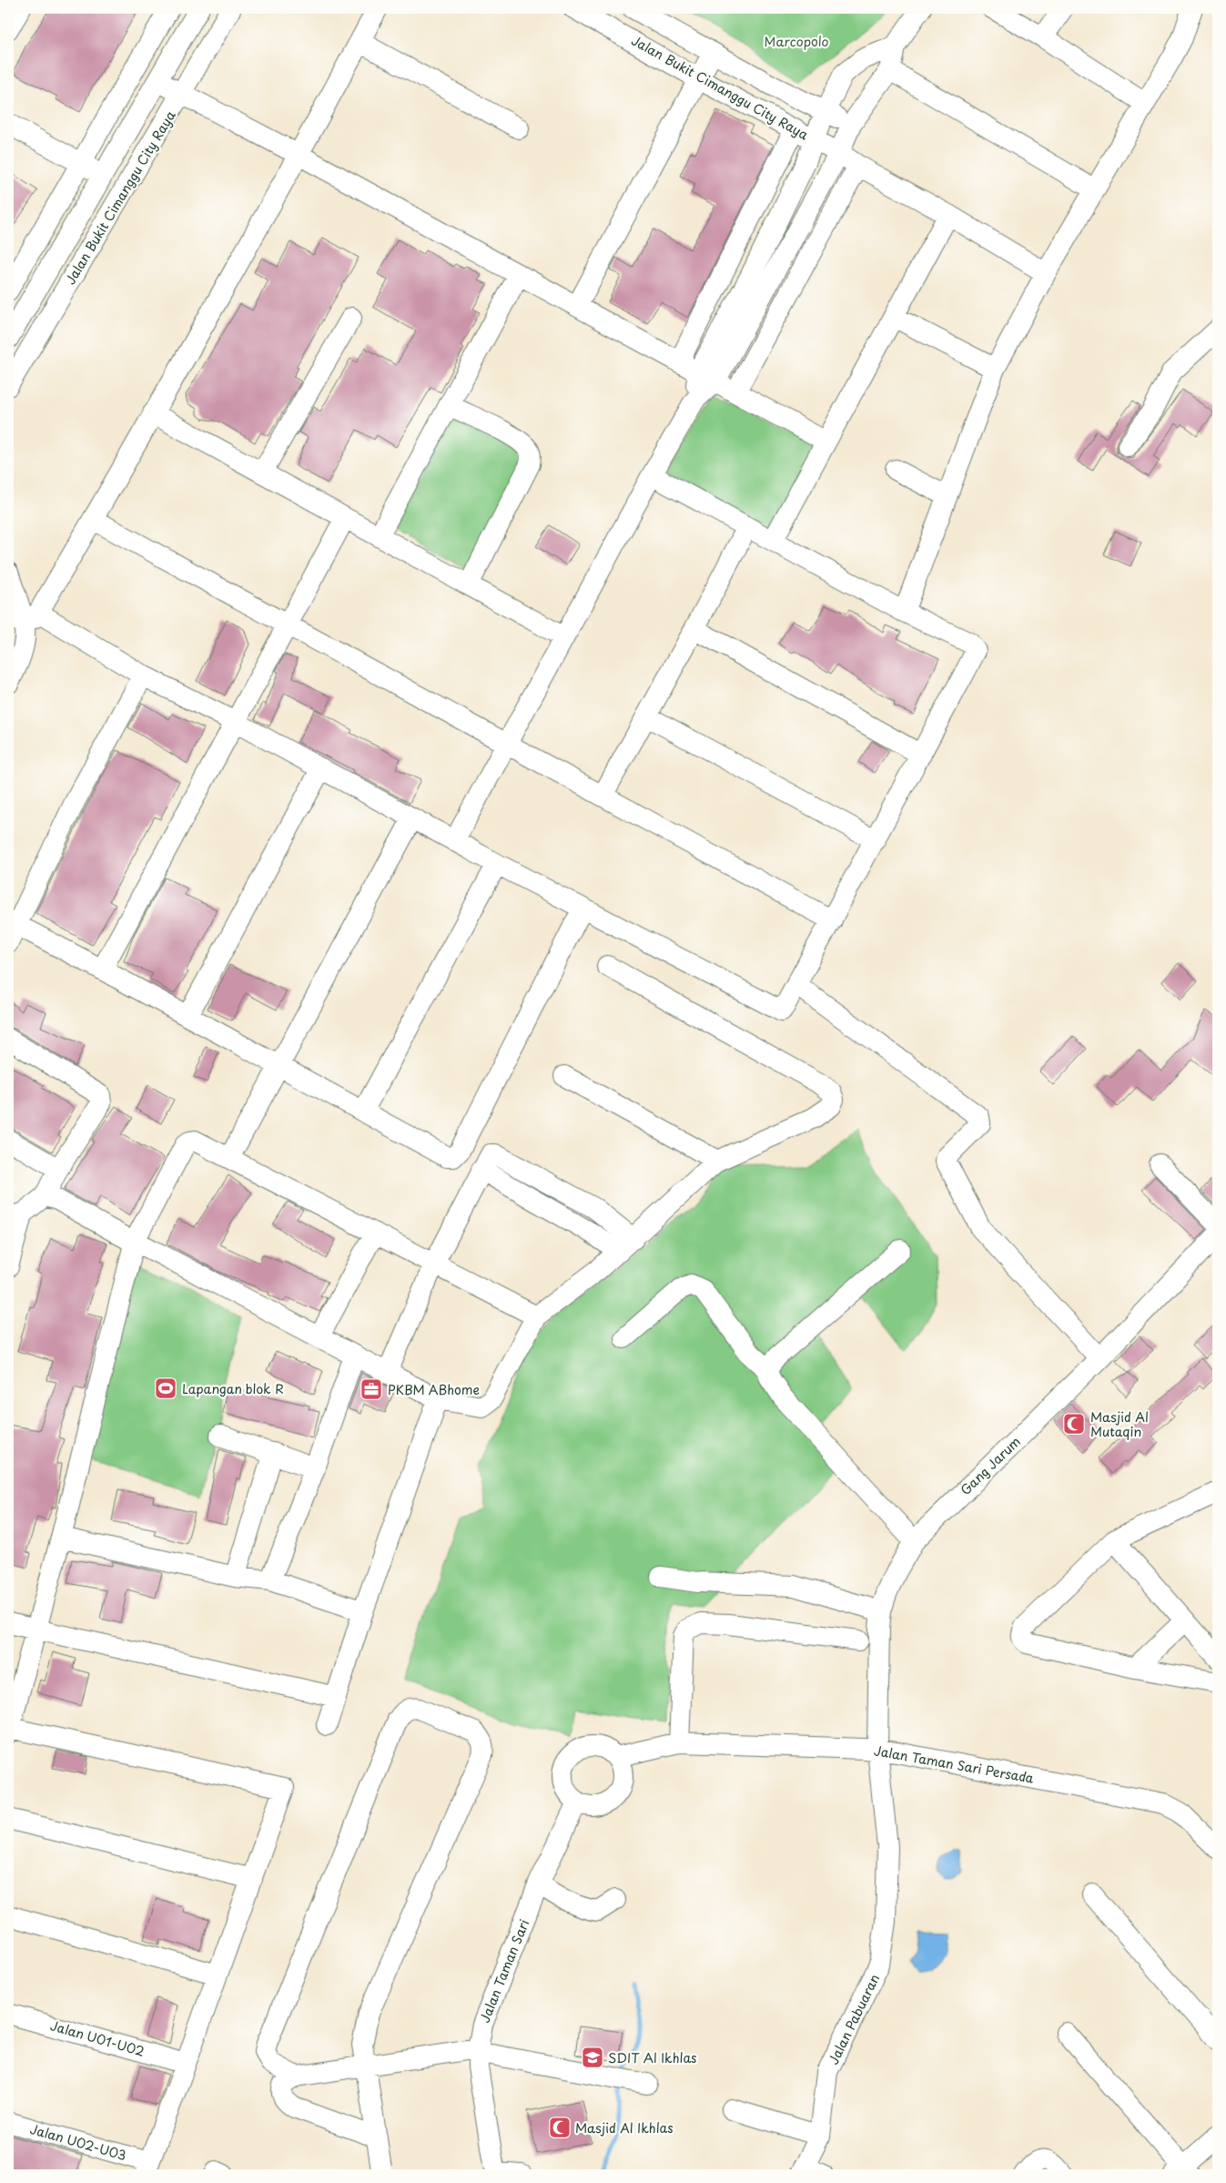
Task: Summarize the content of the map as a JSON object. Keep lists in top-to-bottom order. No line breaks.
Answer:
{"streets":{"street":["Jalan Bukit Cimanggu City Raya","Gang Jarum","Jalan Taman Sari Persada","Jalan Taman Sari","Jalan Pabuaran","Jalan U01-U02","Jalan U02-U03"]},"crossings":[["Gang Jarum","Jalan Taman Sari Persada"],["Gang Jarum","Jalan Pabuaran"],["Jalan Taman Sari Persada","Jalan Taman Sari"],["Jalan Taman Sari Persada","Jalan Pabuaran"]],"parks":["Marcopolo"],"places":{"sports":["Lapangan blok R"],"office":["PKBM ABhome"],"mosque":["Masjid Al Mutaqin","Masjid Al Ikhlas"],"school or university":["SDIT Al Ikhlas"]}}
